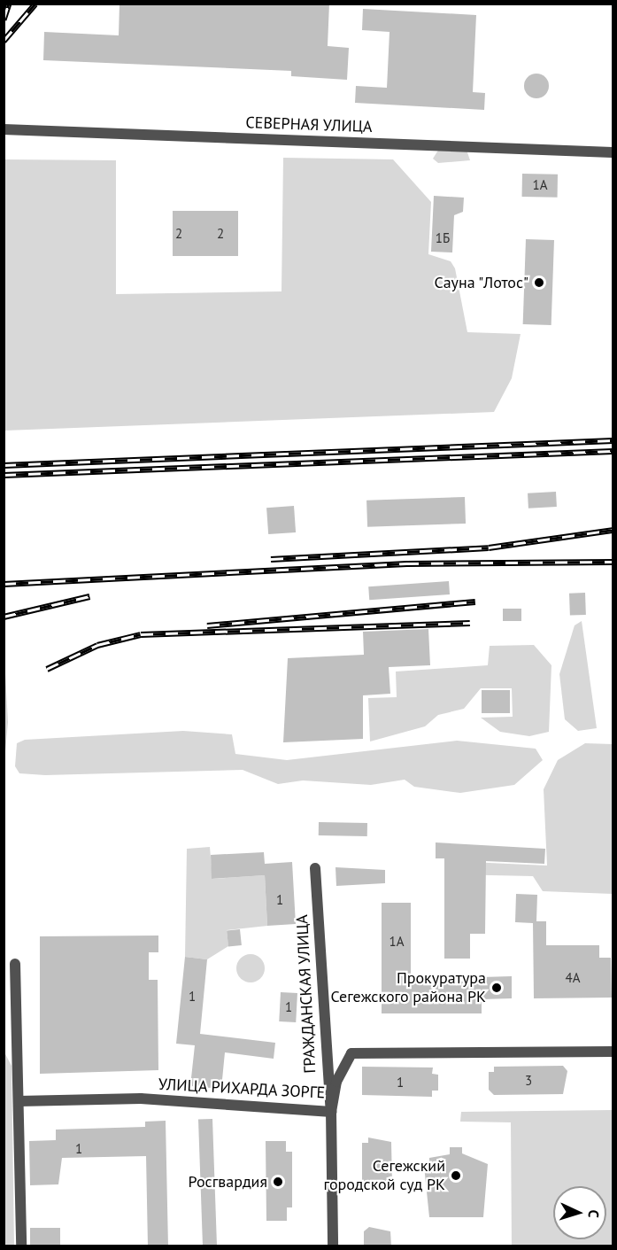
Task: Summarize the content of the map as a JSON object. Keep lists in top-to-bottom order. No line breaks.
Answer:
{"streets":{"street":["СЕВЕРНАЯ УЛИЦА","ГРАЖДАНСКАЯ УЛИЦА","УЛИЦА РИХАРДА ЗОРГЕ"]},"crossings":[["ГРАЖДАНСКАЯ УЛИЦА","УЛИЦА РИХАРДА ЗОРГЕ"]],"places":["Сауна \"Лотос\"","Прокуратура Сегежского района РК","Сегежский городской суд РК","Росгвардия"],"house_numbers":["1А","2","2","1Б","1","1А","4А","1","1","3","1","1"],"north":"right"}
